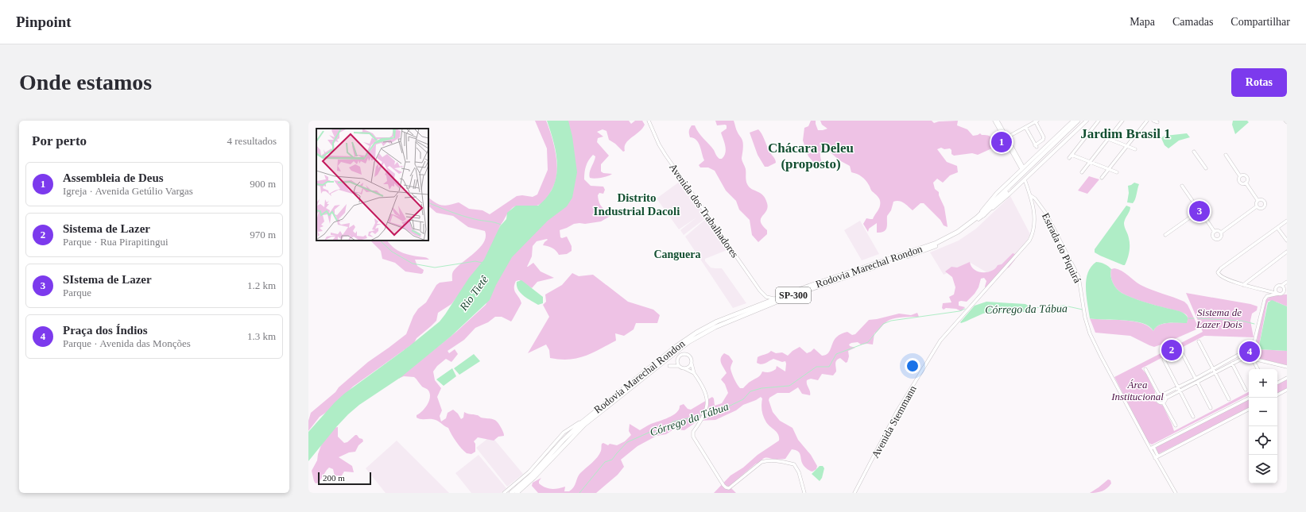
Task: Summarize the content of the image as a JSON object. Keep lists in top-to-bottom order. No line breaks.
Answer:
{"streets":{"highway":["Rodovia Marechal Rondon","SP-300"],"street":["Avenida dos Trabalhadores","Estrada do Piquirá","Avenida Stemmann"]},"crossings":[["Estrada do Piquirá","Avenida Stemmann"]],"districts":["Jardim Brasil 1","Chácara Deleu (proposto)","Distrito Industrial Dacoli","Canguera"],"water":["Rio Tietê","Córrego da Tábua"],"parks":["Sistema de Lazer Dois","Área Institucional"],"scale_bar":"200 m","page":{"header":"Pinpoint","nav":["Mapa","Camadas","Compartilhar"],"buttons":"Rotas","title":"Onde estamos","heading":["Por perto","4 resultados"],"pins":["1","3","2","4"],"list":[{"mark":"1","name":"Assembleia de Deus","note":"Igreja · Avenida Getúlio Vargas","value":"900 m"},{"mark":"2","name":"Sistema de Lazer","note":"Parque · Rua Pirapitingui","value":"970 m"},{"mark":"3","name":"SIstema de Lazer","note":"Parque","value":"1.2 km"},{"mark":"4","name":"Praça dos Índios","note":"Parque · Avenida das Monções","value":"1.3 km"}],"map_buttons":["+","−"],"scale":"200 m"}}
